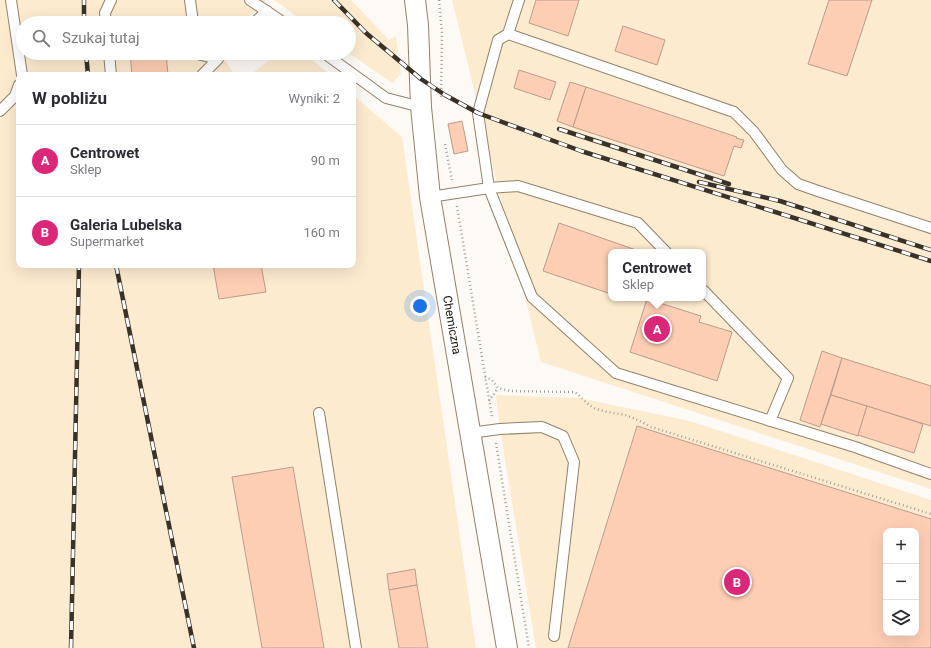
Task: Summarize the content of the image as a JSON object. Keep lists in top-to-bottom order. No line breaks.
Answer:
{"streets":{"street":["Chemiczna"]},"page":{"search":"Szukaj tutaj","heading":["W pobliżu","Wyniki: 2"],"list":[{"mark":"A","name":"Centrowet","note":"Sklep","value":"90 m"},{"mark":"B","name":"Galeria Lubelska","note":"Supermarket","value":"160 m"}],"popup":["Centrowet","Sklep"],"pins":["A","B"],"map_buttons":["+","−"]}}
